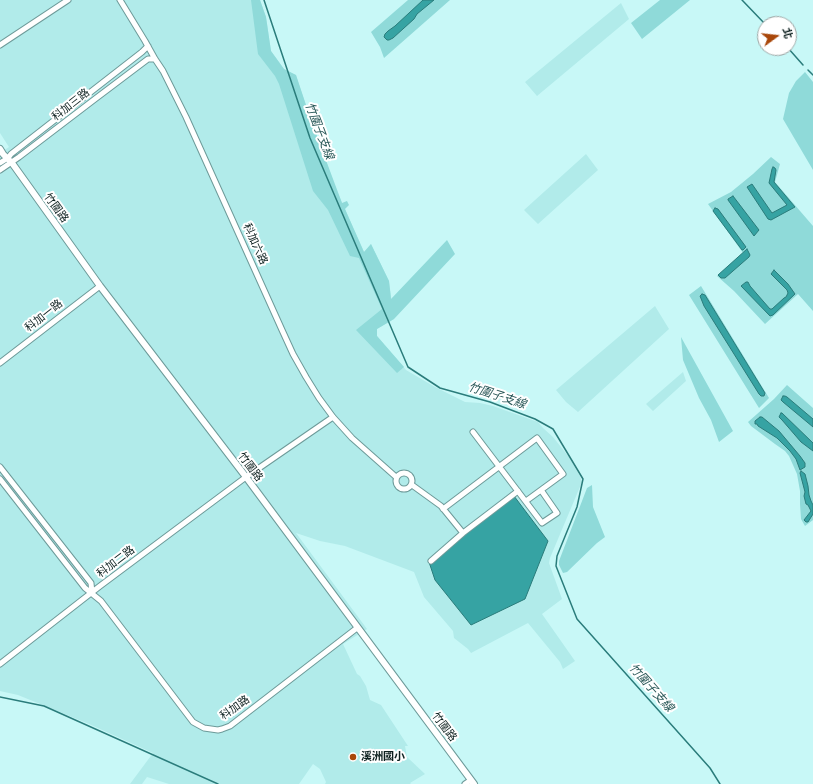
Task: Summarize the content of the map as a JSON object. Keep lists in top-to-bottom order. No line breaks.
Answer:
{"streets":{"street":["科加三路","竹圍路","科加六路","科加一路","科加二路","科加路"]},"crossings":[["科加三路","竹圍路"],["科加三路","科加六路"],["竹圍路","科加一路"],["竹圍路","科加二路"],["竹圍路","科加路"],["科加六路","科加二路"],["科加二路","科加路"]],"water":["竹圍子支線"],"places":["溪洲國小"],"north":"right"}
